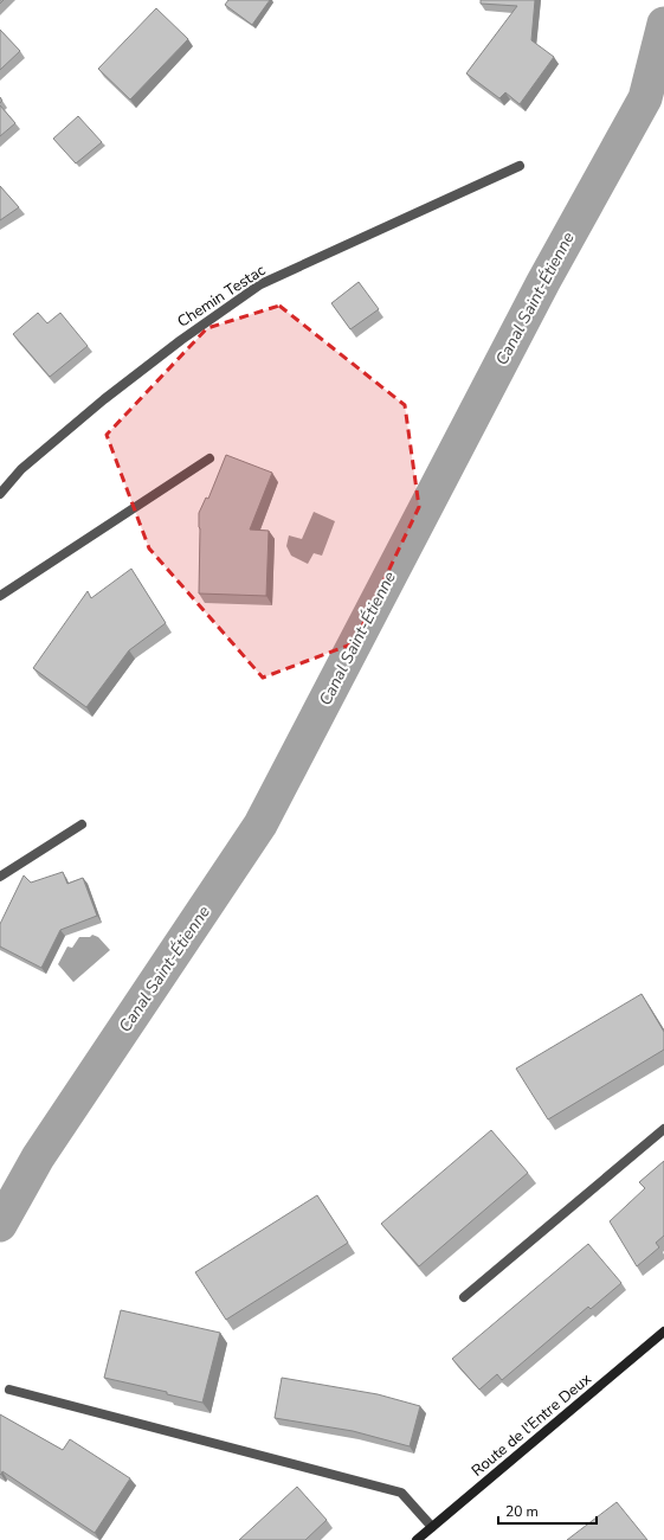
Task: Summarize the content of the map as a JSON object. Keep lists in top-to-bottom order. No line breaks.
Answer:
{"streets":{"main road":["Route de l'Entre Deux"],"street":["Chemin Testac"]},"water":["Canal Saint-Étienne"],"scale_bar":"20 m"}
